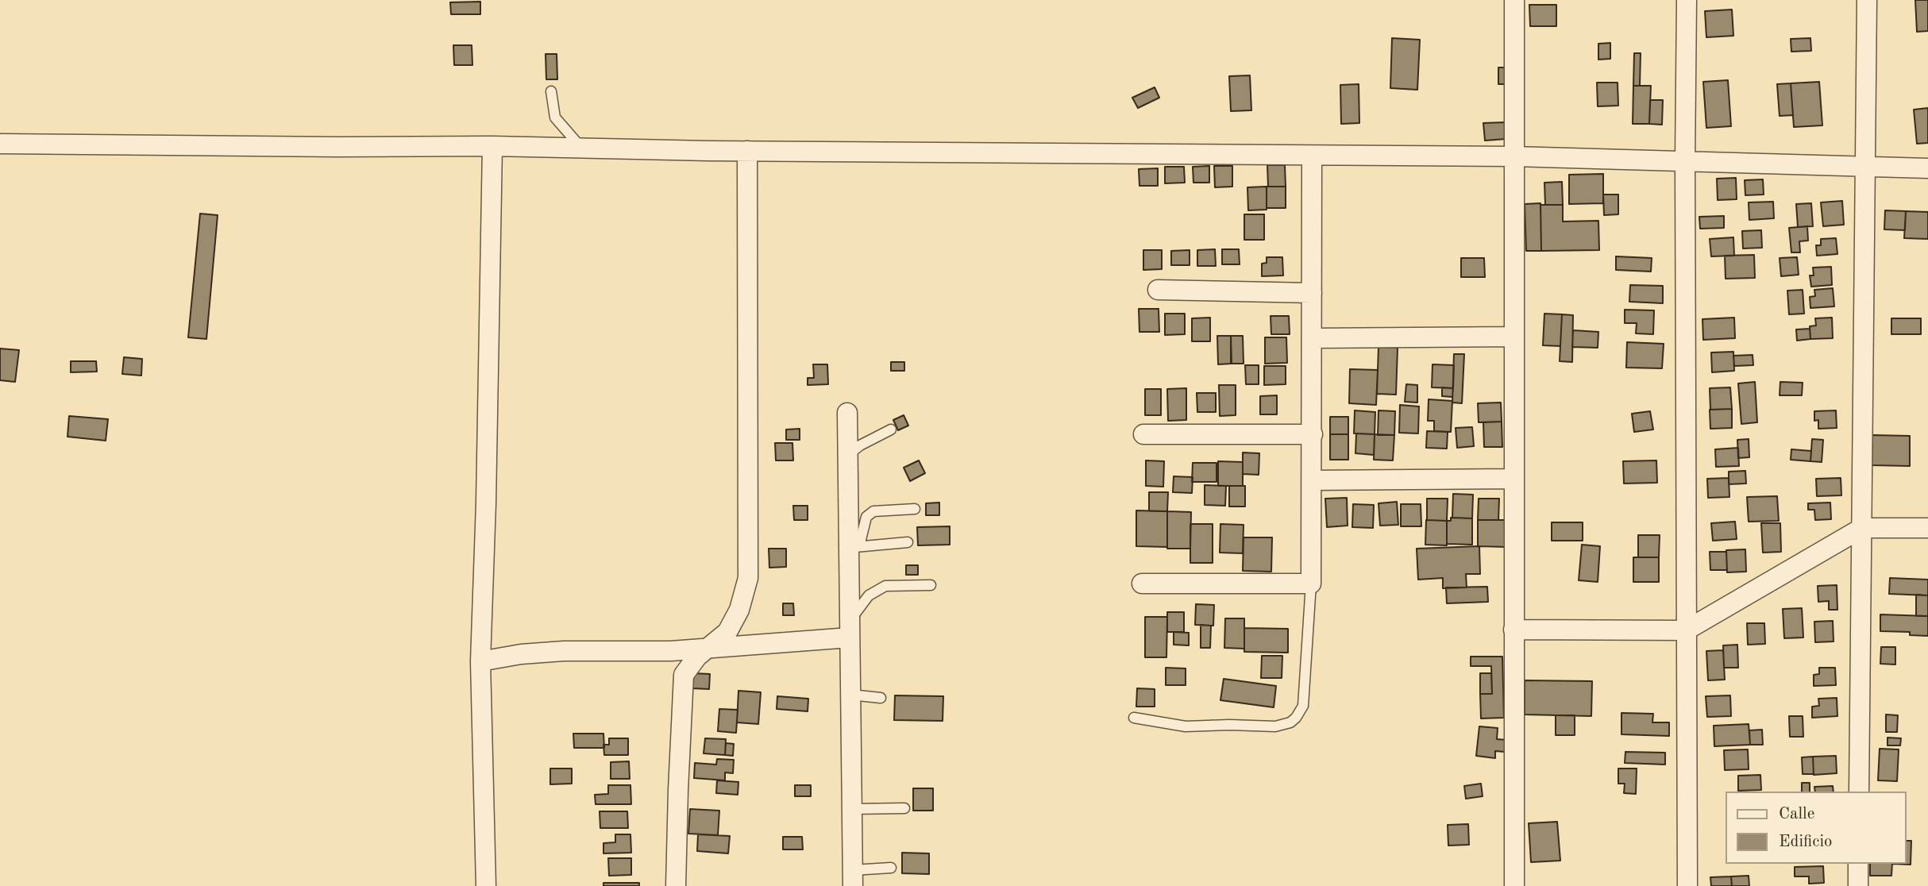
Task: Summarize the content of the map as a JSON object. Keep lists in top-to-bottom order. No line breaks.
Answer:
{"legend":["Calle","Edificio"]}
